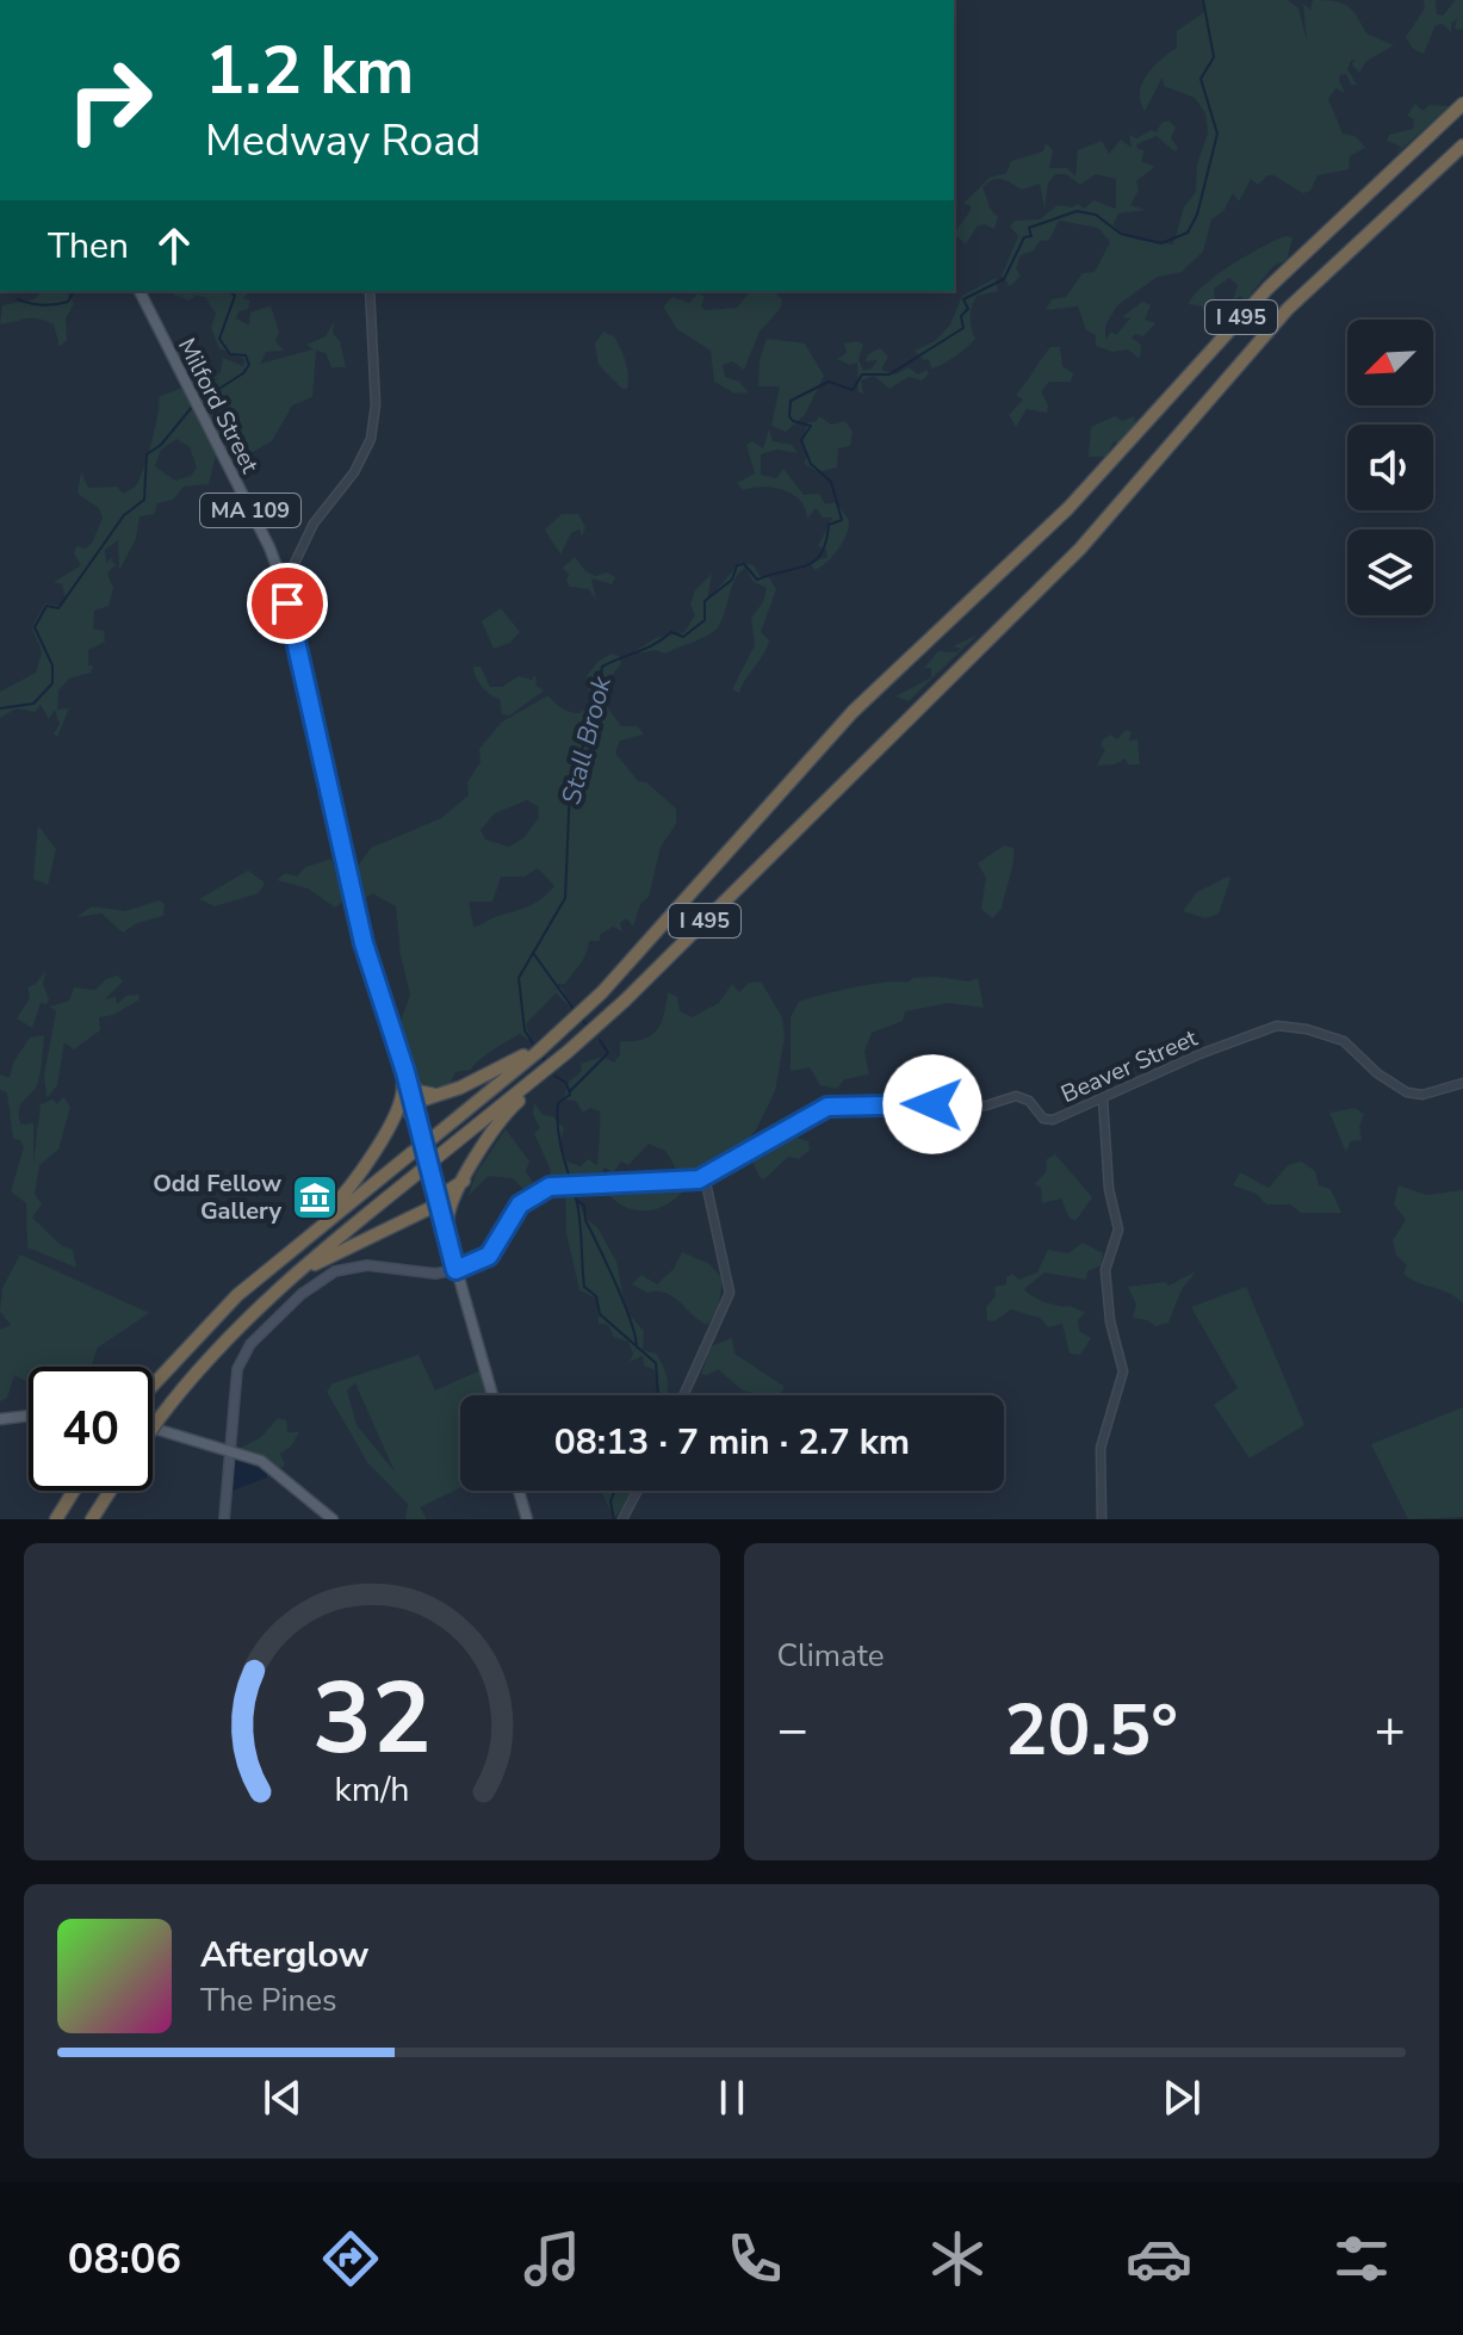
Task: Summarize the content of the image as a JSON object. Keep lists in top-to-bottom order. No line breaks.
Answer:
{"streets":{"highway":["I 495"],"main road":["Milford Street","MA 109","Beaver Street"]},"crossings":[["Milford Street","MA 109"],["MA 109","Beaver Street"]],"water":["Stall Brook"],"places":{"museum":["Odd Fellow Gallery"]},"north":"bottom left","page":{"turn":["1.2 km","Medway Road"],"then":"Then","limit":"40","trip":"08:13 · 7 min · 2.7 km","tile":"Climate","heat":["−","20.5°","+"],"song":["Afterglow","The Pines"],"tabs":"08:06","gauge":["32","km/h"]}}
